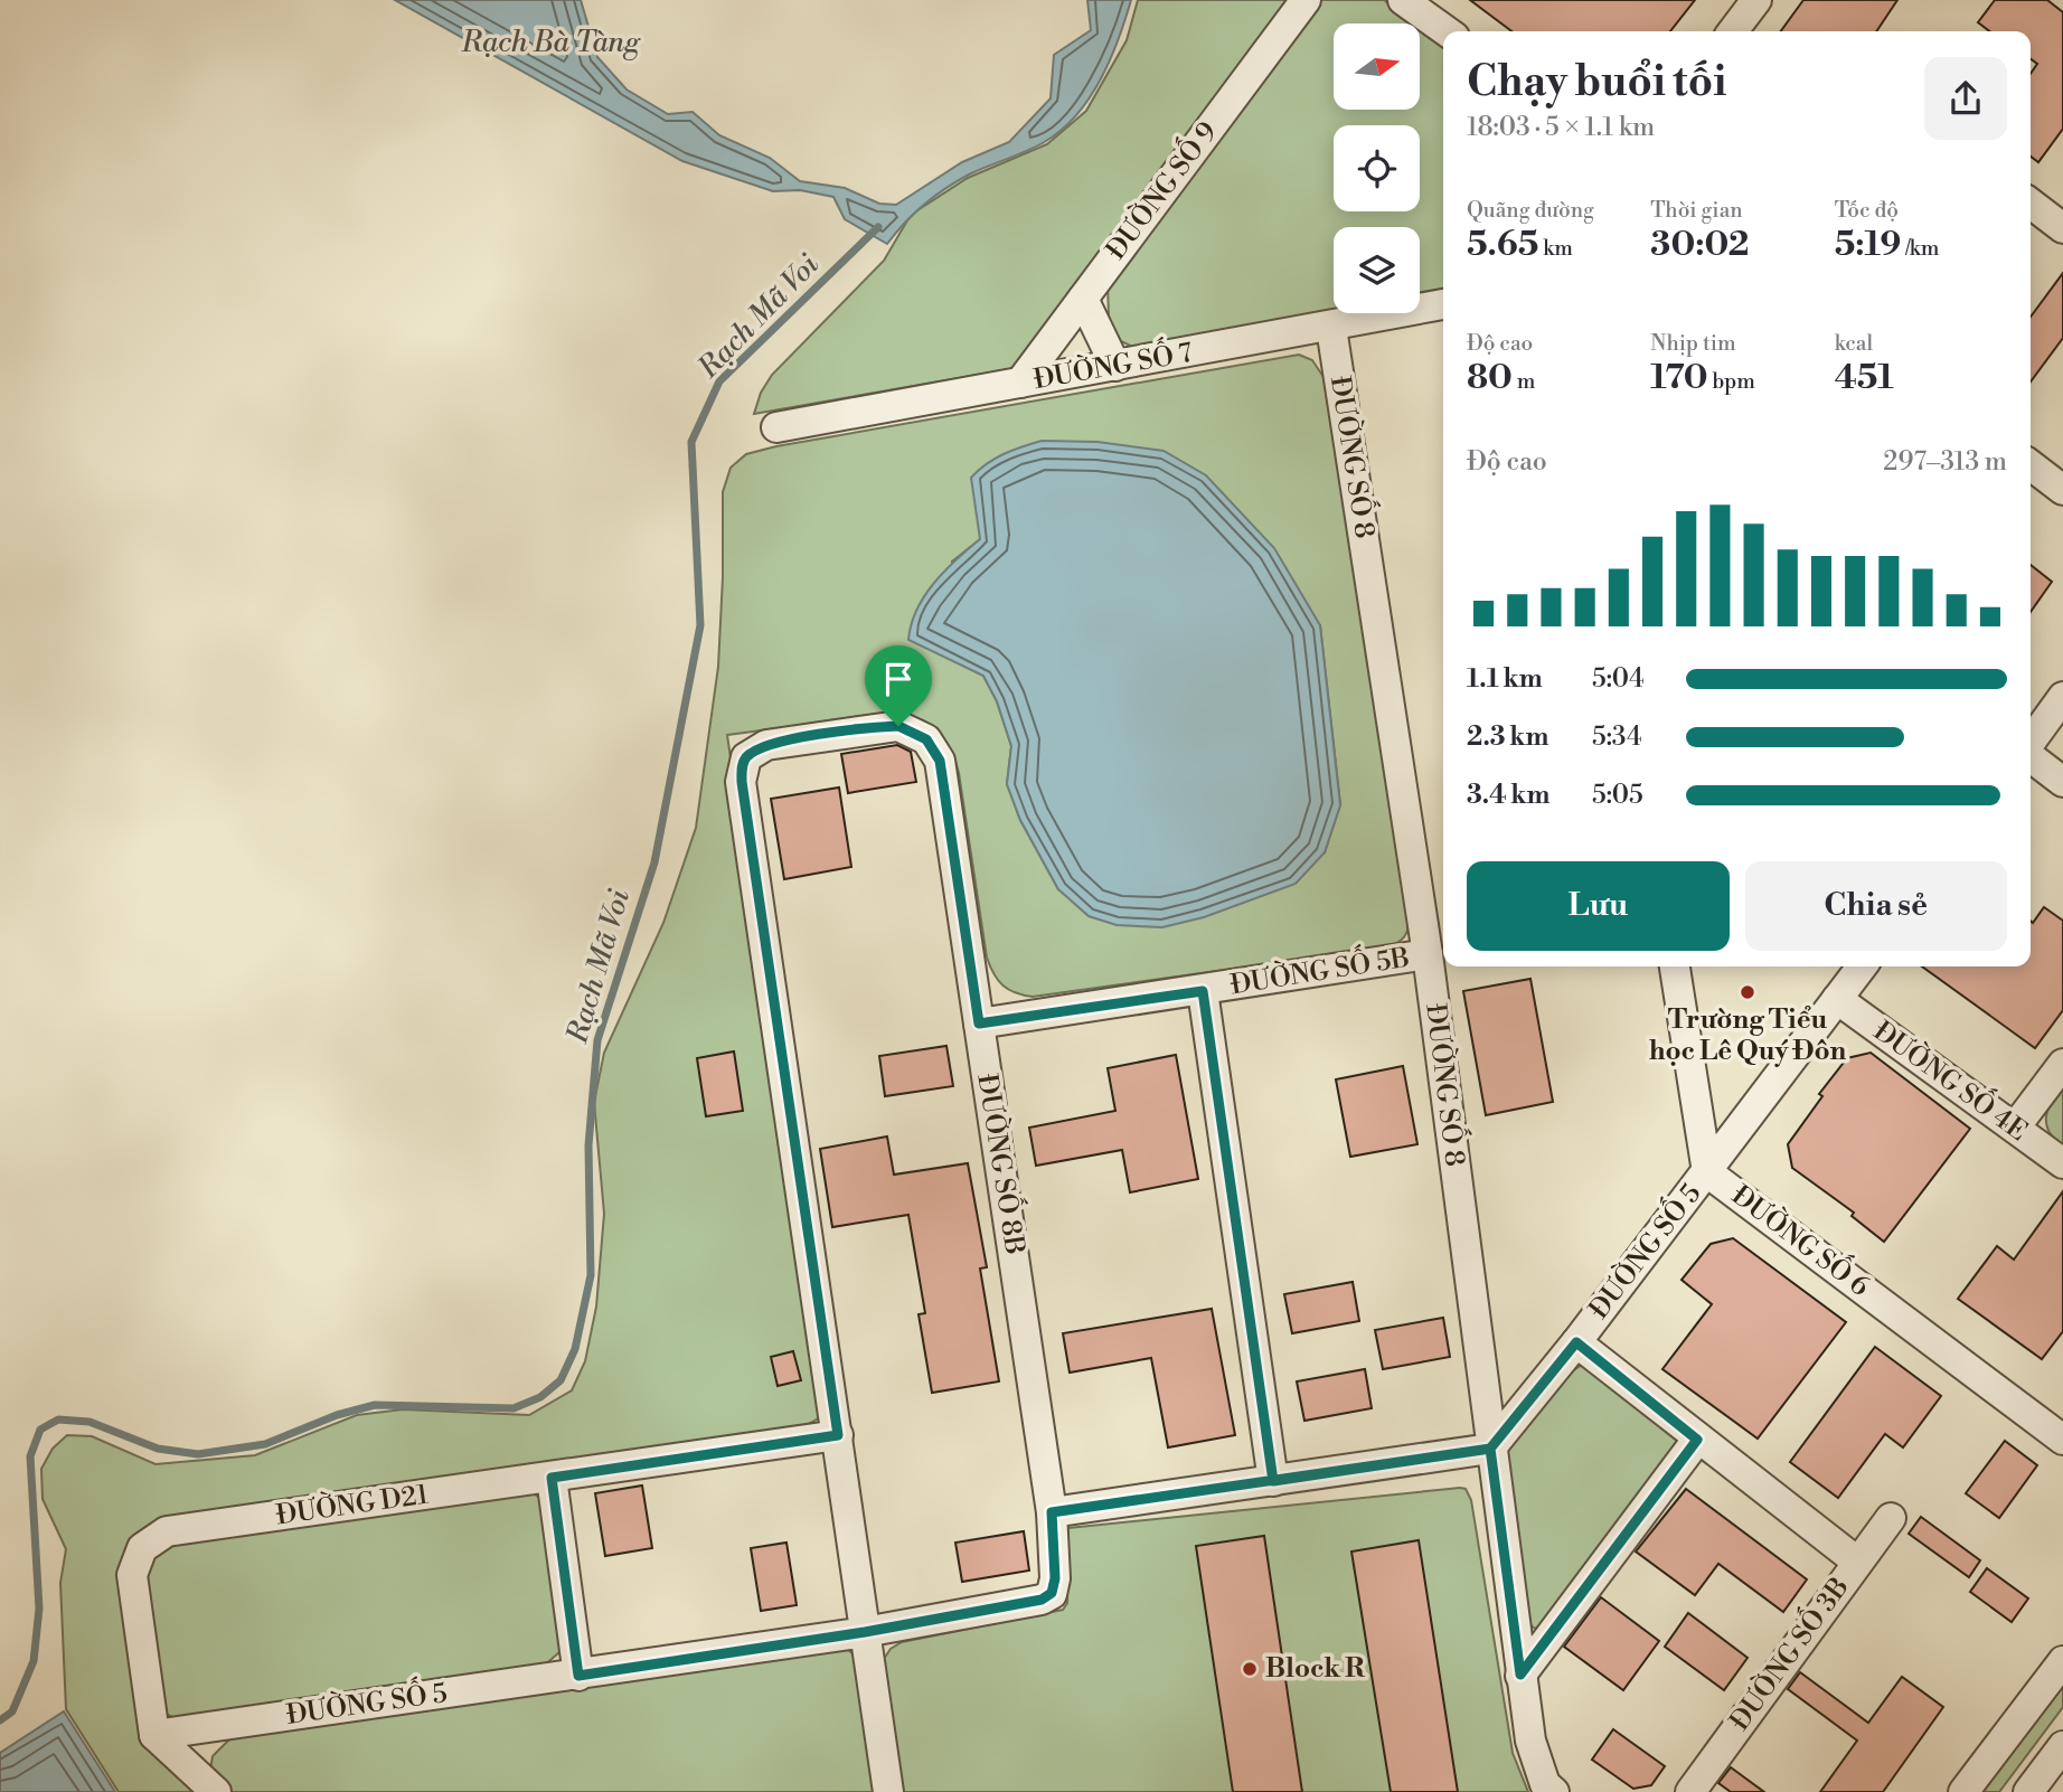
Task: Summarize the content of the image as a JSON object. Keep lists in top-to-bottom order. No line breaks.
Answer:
{"streets":{"street":["ĐƯỜNG SỐ 9","ĐƯỜNG SỐ 7","ĐƯỜNG SỐ 8","ĐƯỜNG SỐ 5B","ĐƯỜNG SỐ 4E","ĐƯỜNG SỐ 8B","ĐƯỜNG SỐ 6","ĐƯỜNG SỐ 5","ĐƯỜNG D21","ĐƯỜNG SỐ 3B"]},"crossings":[["ĐƯỜNG SỐ 9","ĐƯỜNG SỐ 7"],["ĐƯỜNG SỐ 7","ĐƯỜNG SỐ 8"],["ĐƯỜNG SỐ 8","ĐƯỜNG SỐ 5B"],["ĐƯỜNG SỐ 8","ĐƯỜNG SỐ 5"],["ĐƯỜNG SỐ 5B","ĐƯỜNG SỐ 8B"],["ĐƯỜNG SỐ 4E","ĐƯỜNG SỐ 5"],["ĐƯỜNG SỐ 8B","ĐƯỜNG SỐ 5"],["ĐƯỜNG SỐ 8B","ĐƯỜNG D21"],["ĐƯỜNG SỐ 6","ĐƯỜNG SỐ 5"],["ĐƯỜNG SỐ 5","ĐƯỜNG D21"]],"water":["Rạch Bà Tàng","Rạch Mã Voi"],"places":["Trường Tiểu học Lê Quý Đôn","Block R"],"north":"right","page":{"heading":["Chạy buổi tối","18:03 · 5 × 1.1 km"],"stats":[["Quãng đường","5.65 km"],["Thời gian","30:02"],["Tốc độ","5:19 /km"],["Độ cao","80 m"],["Nhịp tim","170 bpm"],["kcal","451"]],"chart":["Độ cao","297–313 m"],"list":[{"name":"1.1 km","note":"5:04"},{"name":"2.3 km","note":"5:34"},{"name":"3.4 km","note":"5:05"}],"buttons":["Lưu","Chia sẻ"]}}
